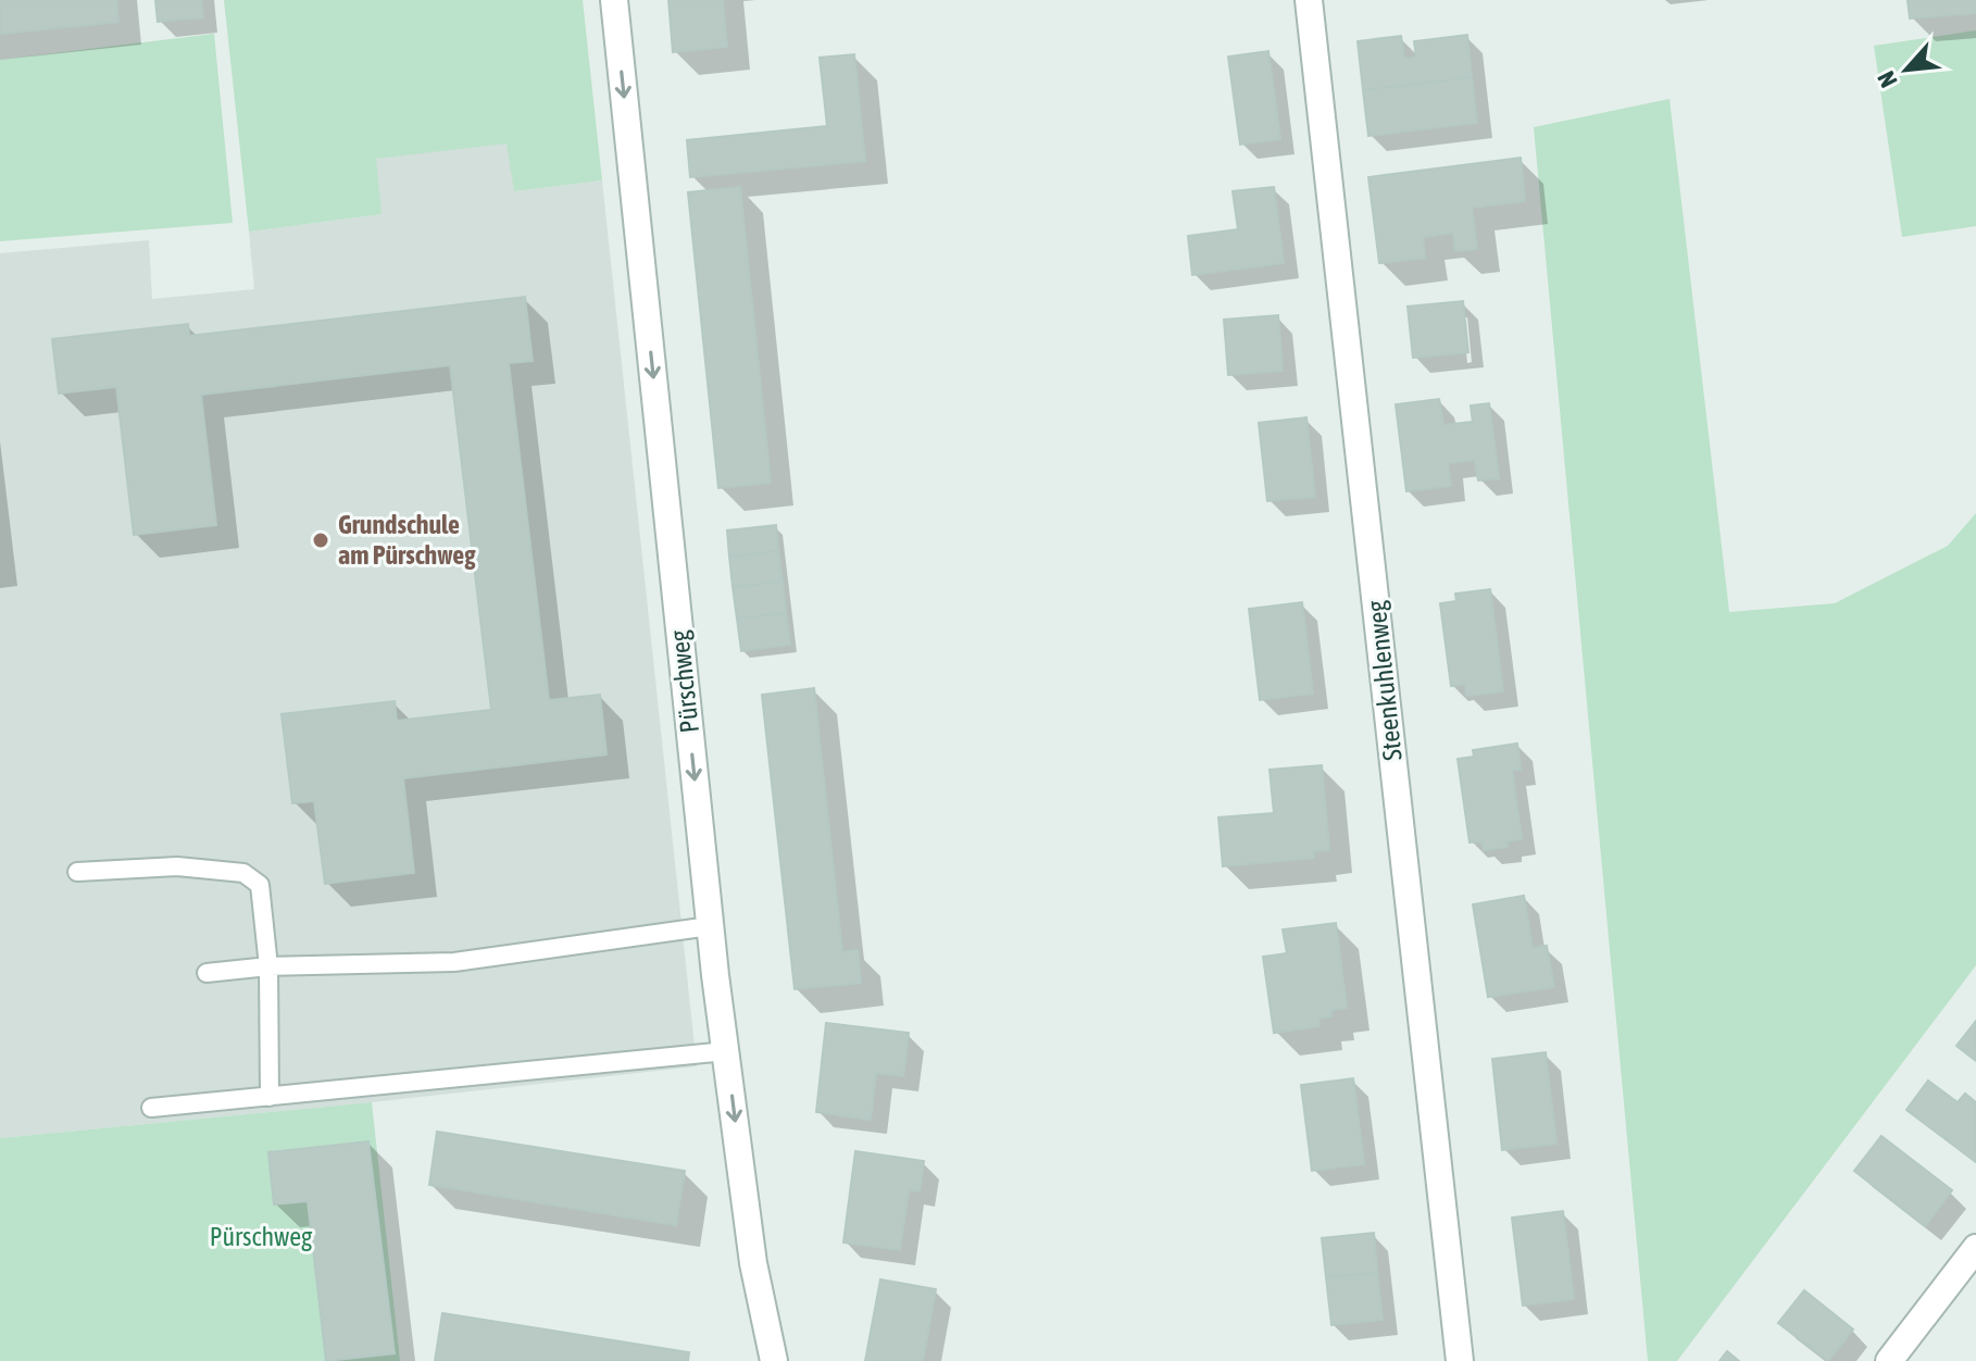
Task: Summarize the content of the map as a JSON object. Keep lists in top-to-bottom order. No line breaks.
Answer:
{"streets":{"street":["Steenkuhlenweg","Pürschweg"]},"one_way":["Pürschweg"],"parks":["Pürschweg"],"places":["Grundschule am Pürschweg"],"north":"bottom left"}
